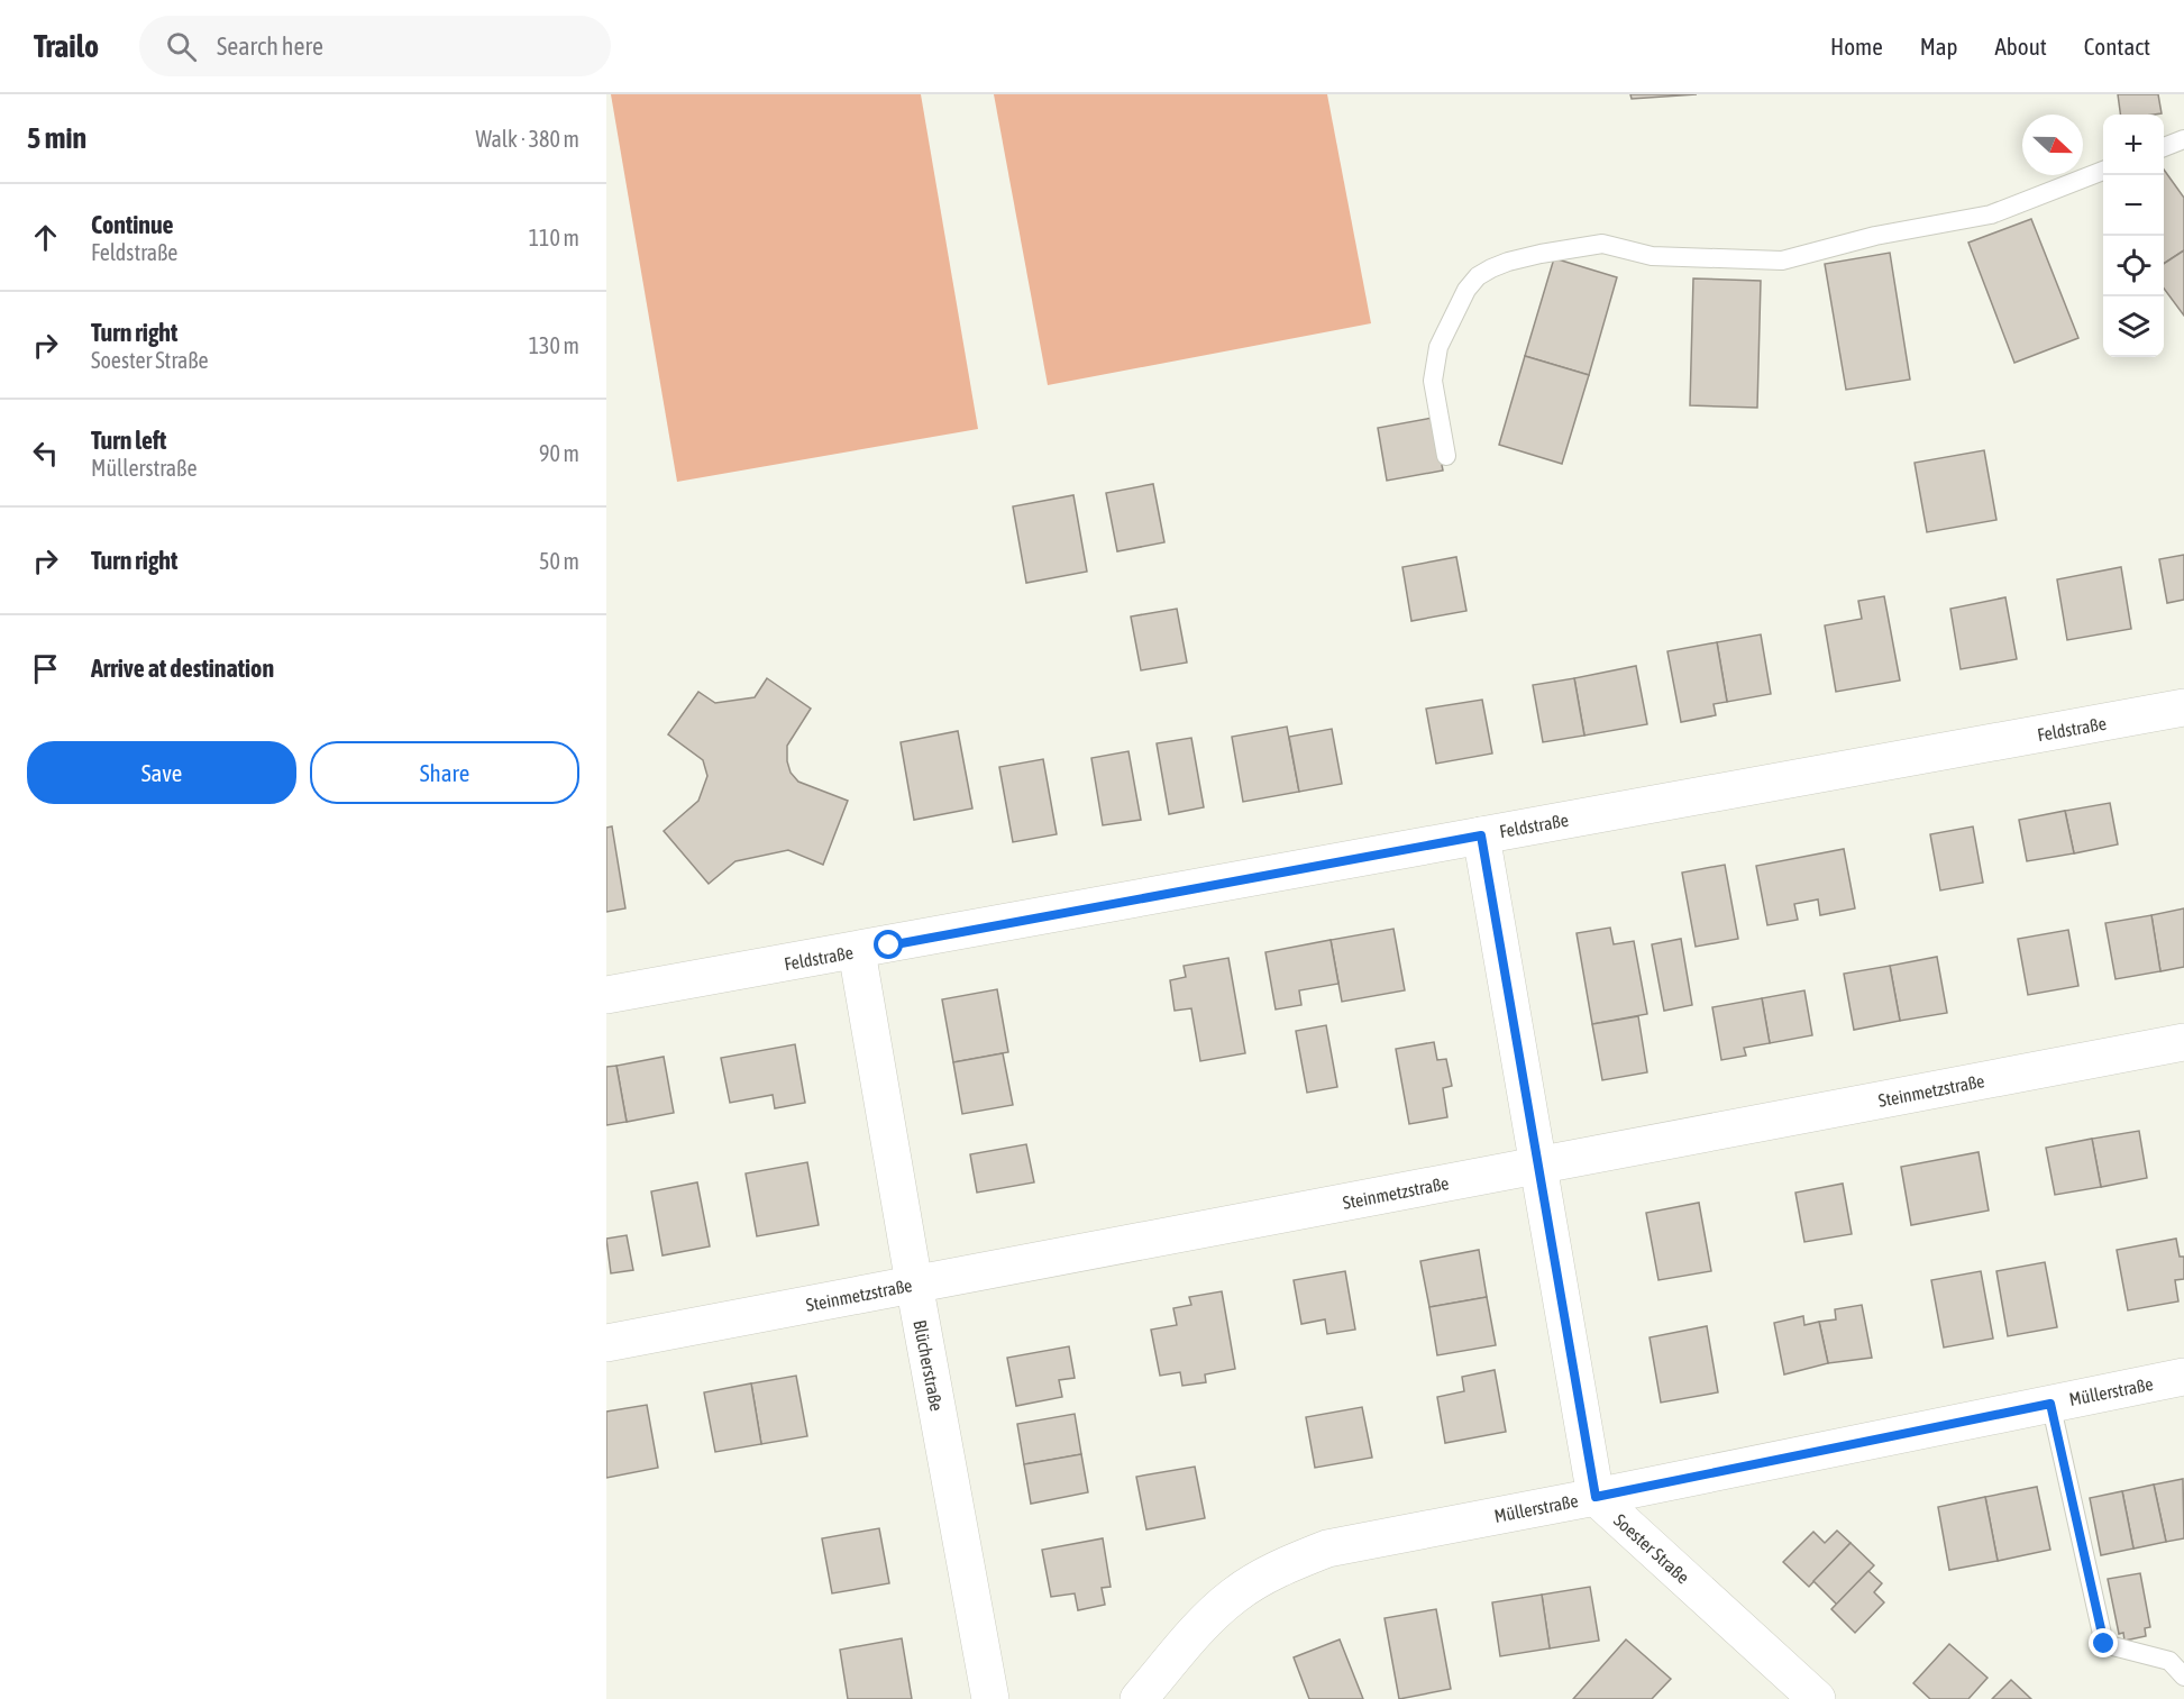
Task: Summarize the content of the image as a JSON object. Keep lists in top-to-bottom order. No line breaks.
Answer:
{"streets":{"street":["Feldstraße","Steinmetzstraße","Blücherstraße","Müllerstraße","Soester Straße"]},"crossings":[["Feldstraße","Blücherstraße"],["Steinmetzstraße","Blücherstraße"],["Müllerstraße","Soester Straße"]],"north":"right","page":{"header":"Trailo","search":"Search here","nav":["Home","Map","About","Contact"],"heading":["5 min","Walk · 380 m"],"map_buttons":["+","−"],"list":[["Continue","Feldstraße","110 m"],["Turn right","Soester Straße","130 m"],["Turn left","Müllerstraße","90 m"],["Turn right","50 m"],"Arrive at destination"],"buttons":["Save","Share"]}}
